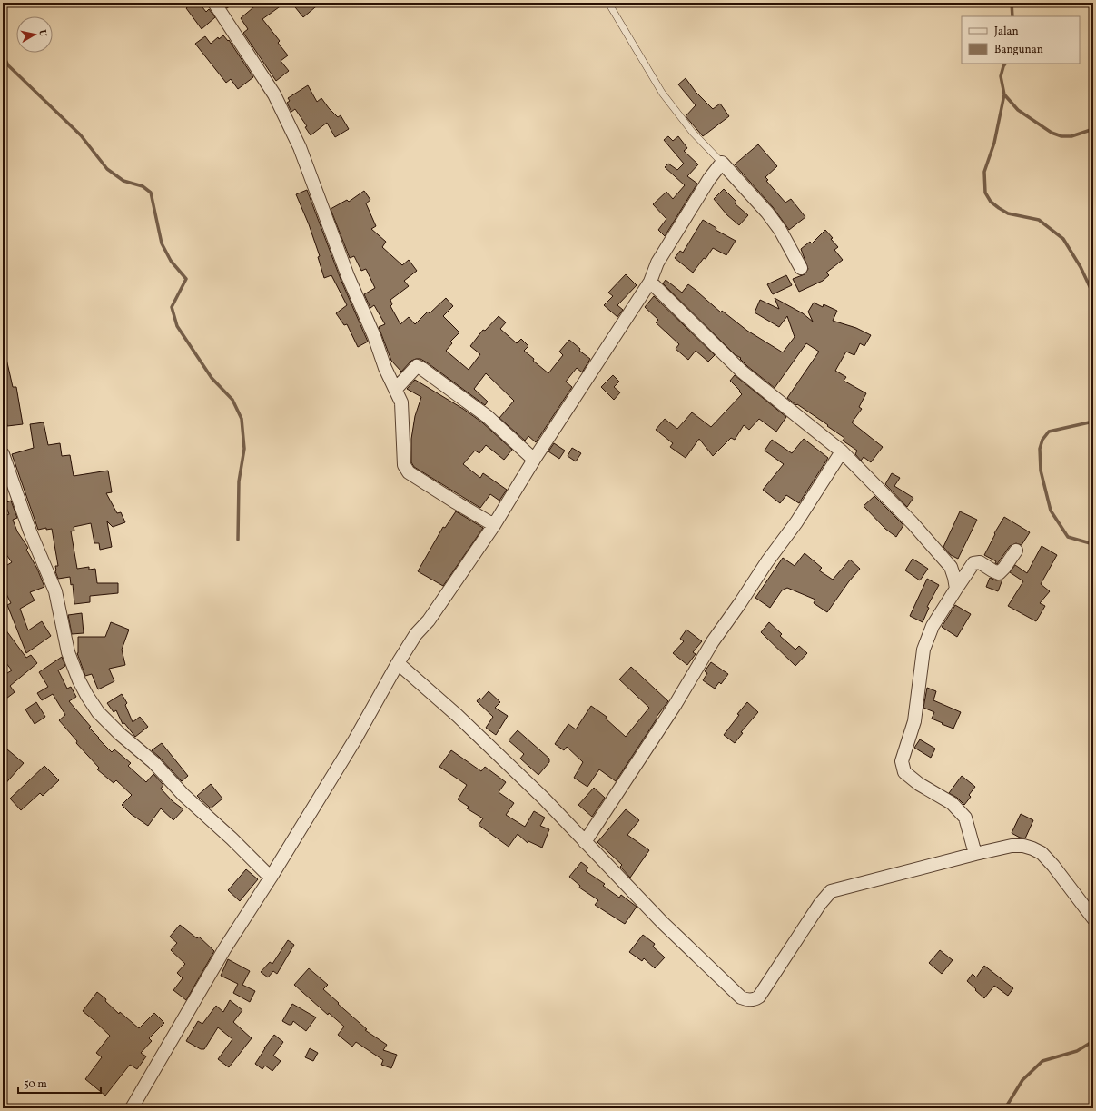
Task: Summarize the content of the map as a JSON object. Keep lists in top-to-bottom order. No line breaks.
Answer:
{"legend":["Jalan","Bangunan"],"scale_bar":"50 m","north":"right"}
